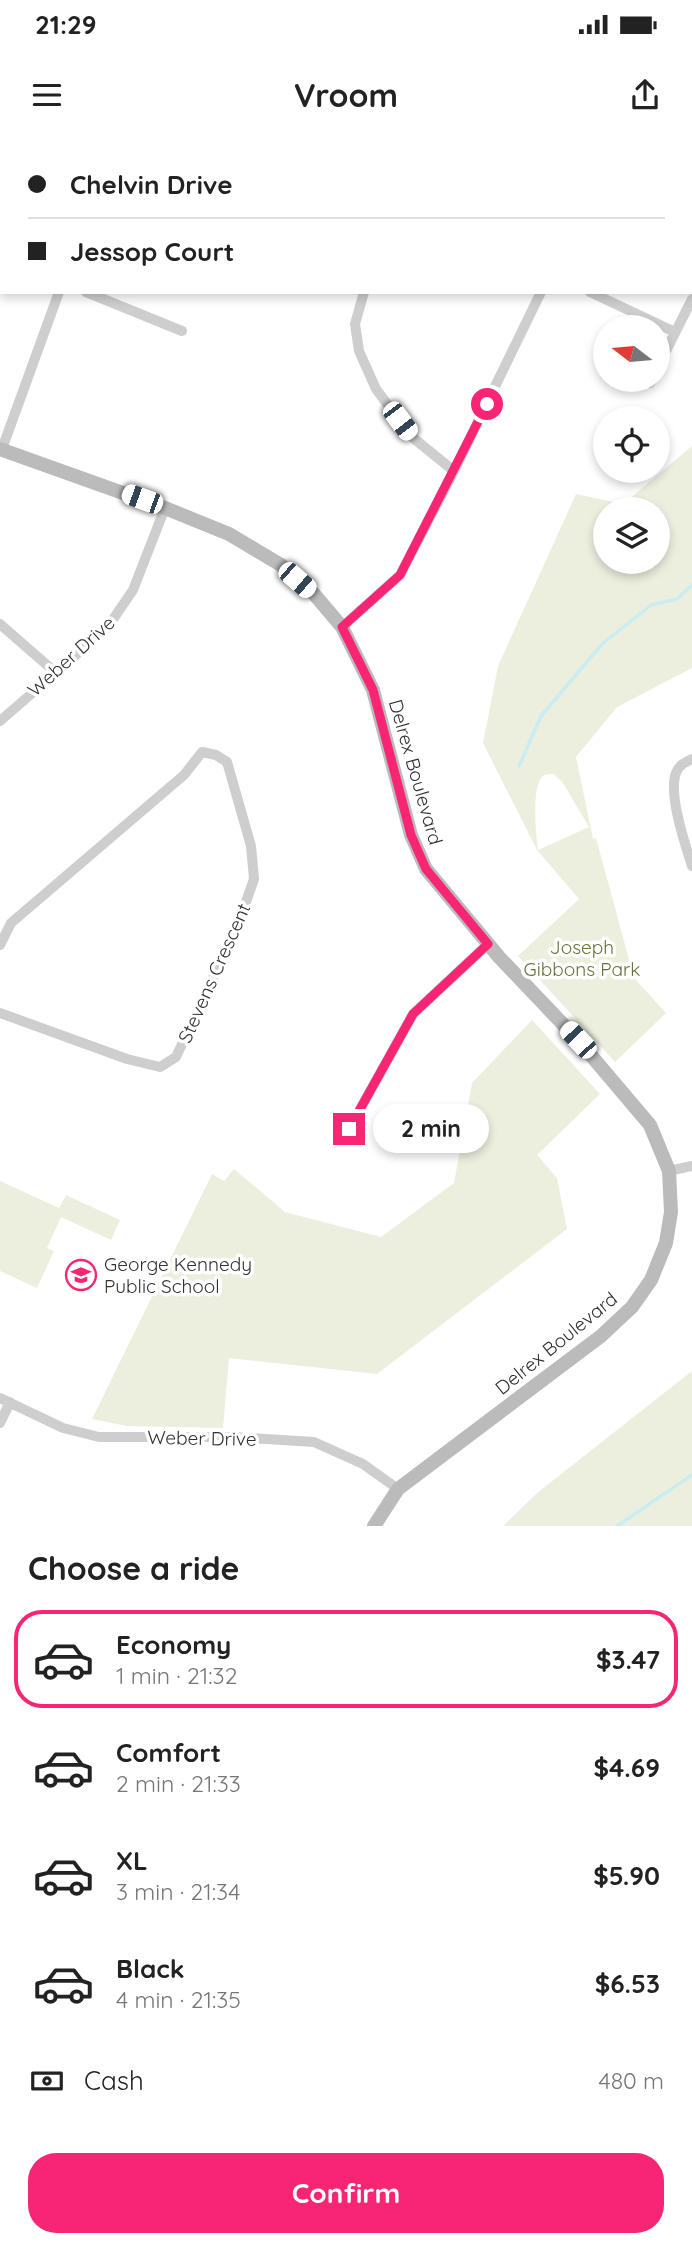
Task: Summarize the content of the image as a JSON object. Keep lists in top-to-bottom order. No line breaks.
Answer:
{"streets":{"street":["Weber Drive","Delrex Boulevard","Stevens Crescent"]},"crossings":[["Weber Drive","Delrex Boulevard"]],"parks":["Joseph Gibbons Park"],"places":{"school or university":["George Kennedy Public School"]},"north":"left","page":{"status":"21:29","header":"Vroom","banner":["Chelvin Drive","Jessop Court"],"bubble":"2 min","heading":"Choose a ride","list":[{"name":"Economy","note":"1 min · 21:32","value":"$3.47"},{"name":"Comfort","note":"2 min · 21:33","value":"$4.69"},{"name":"XL","note":"3 min · 21:34","value":"$5.90"},{"name":"Black","note":"4 min · 21:35","value":"$6.53"}],"pay":["Cash","480 m"],"buttons":"Confirm"}}
